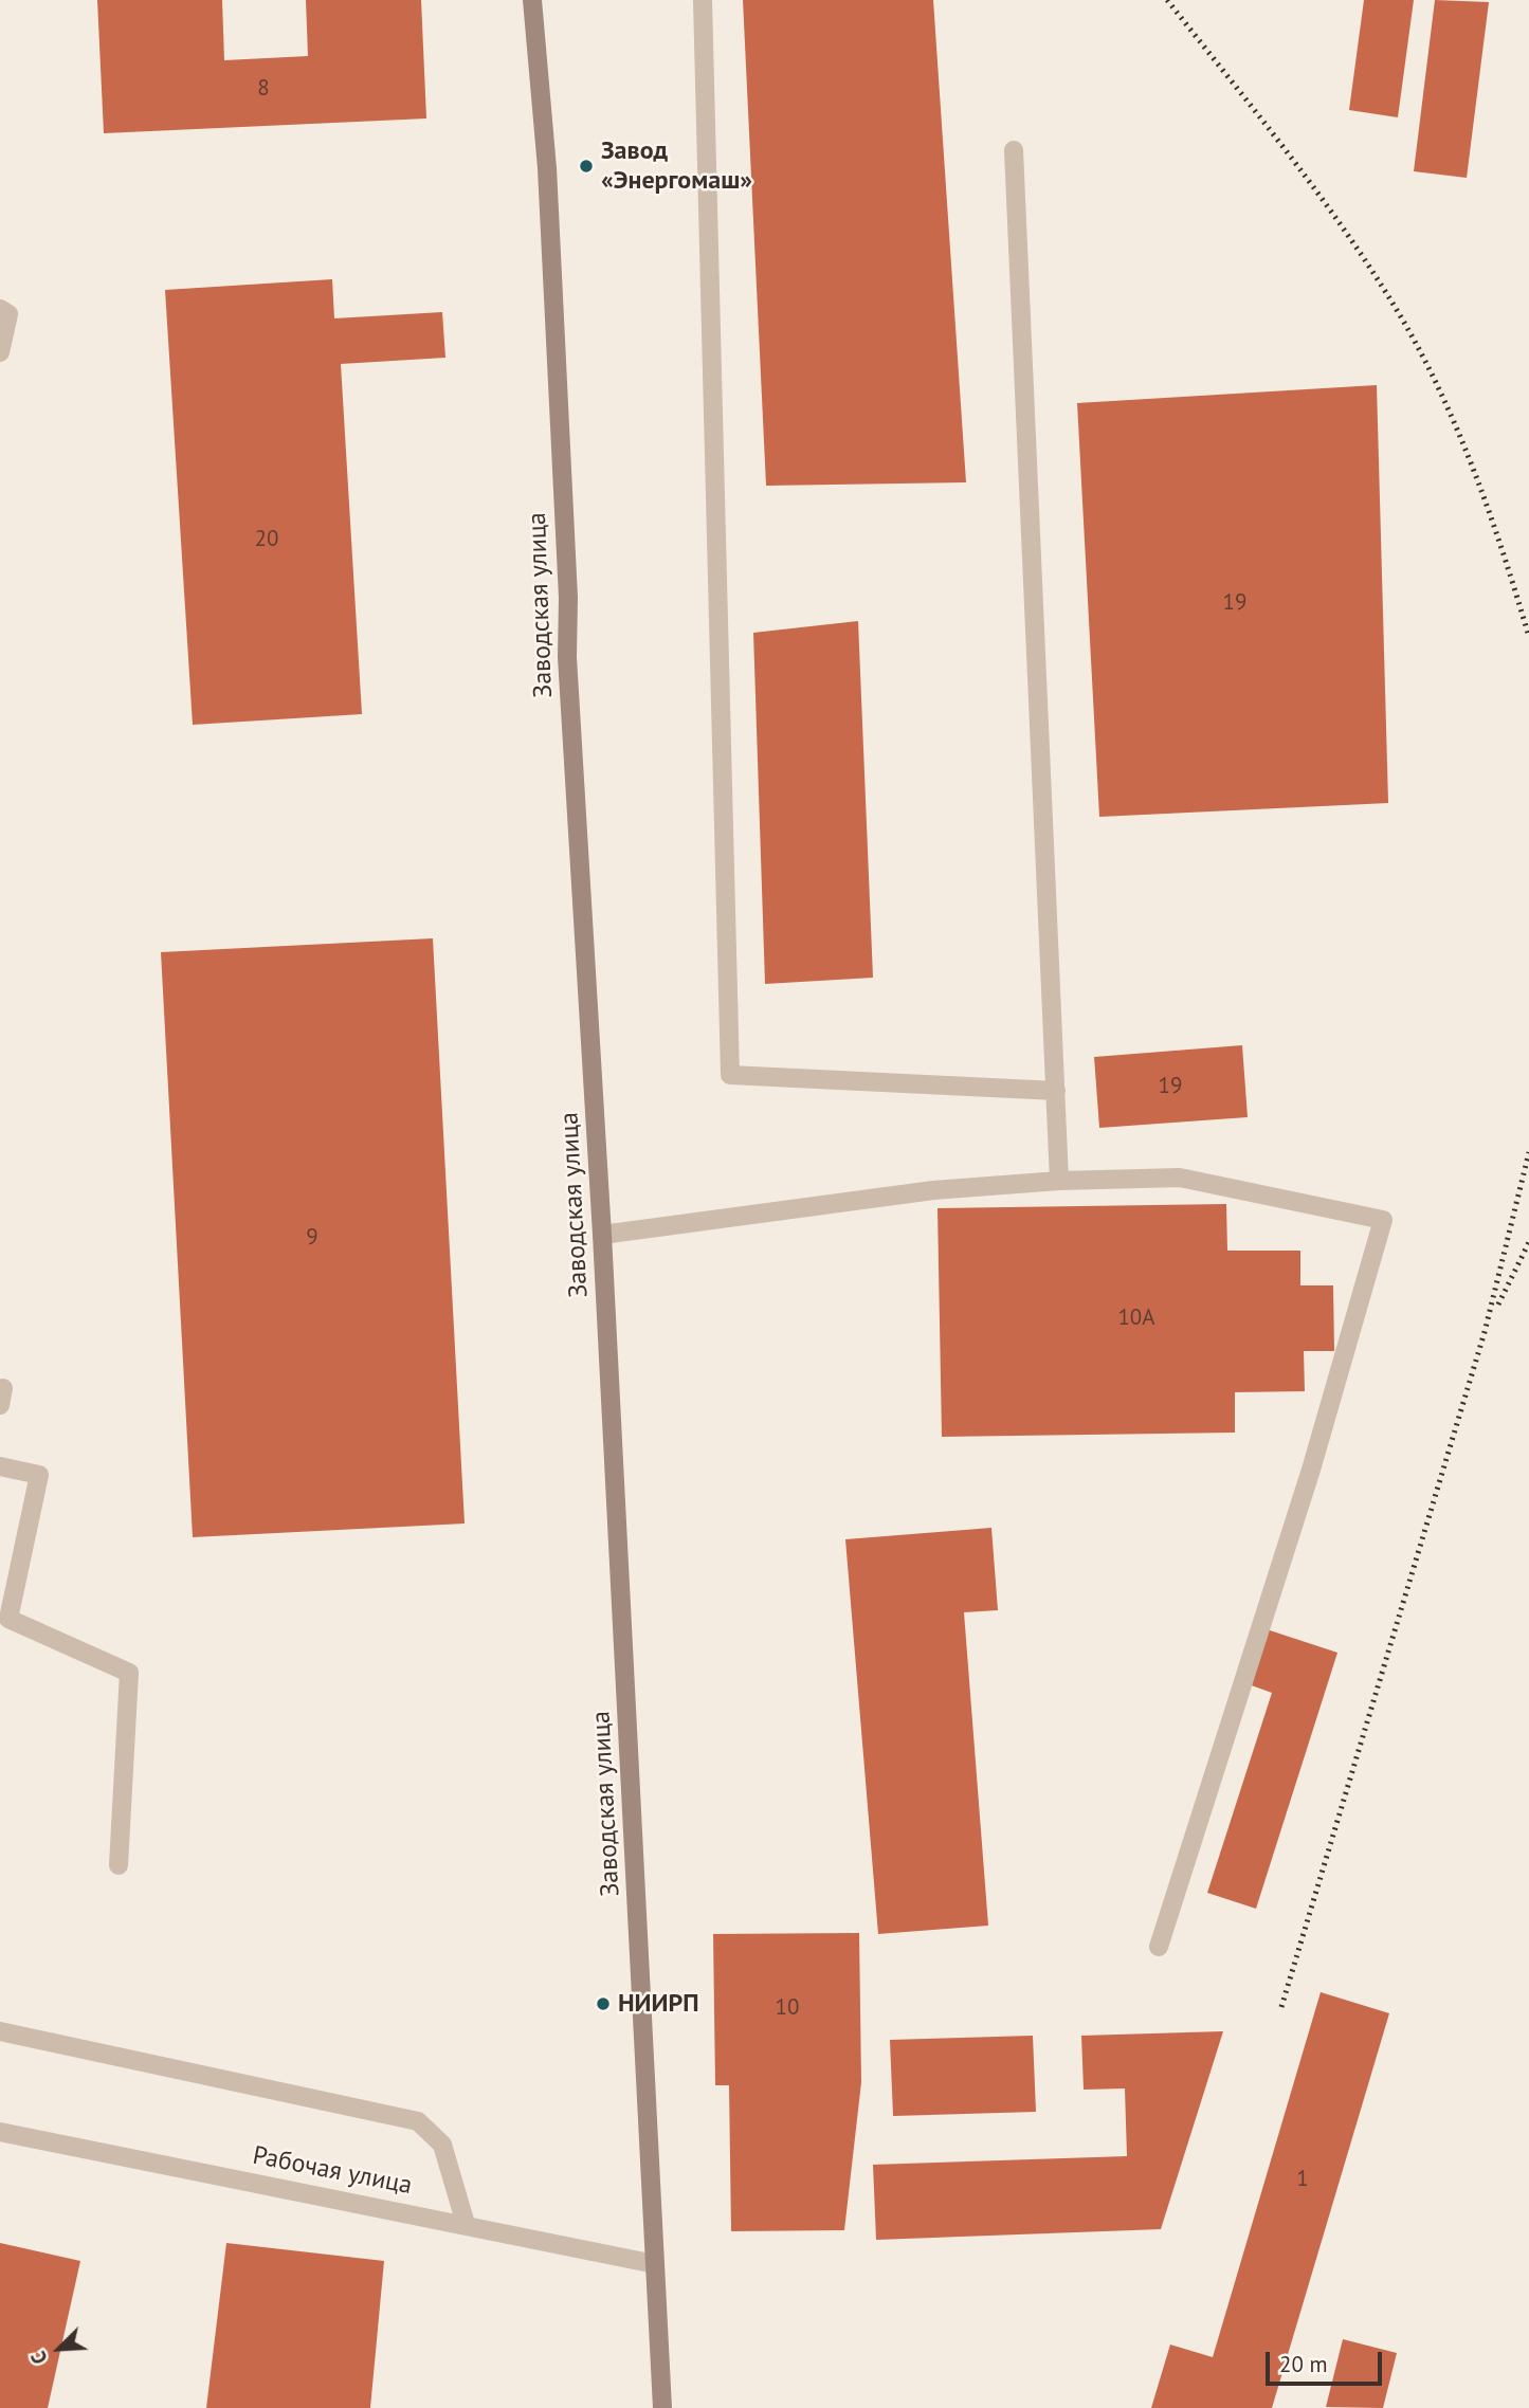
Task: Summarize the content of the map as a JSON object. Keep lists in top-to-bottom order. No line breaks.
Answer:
{"streets":{"street":["Заводская улица"],"lane":["Рабочая улица"]},"crossings":[["Заводская улица","Рабочая улица"]],"places":["Завод «Энергомаш»","НИИРП"],"house_numbers":["8","20","19","19","9","10А","10","1"],"scale_bar":"20 m","north":"bottom left"}
